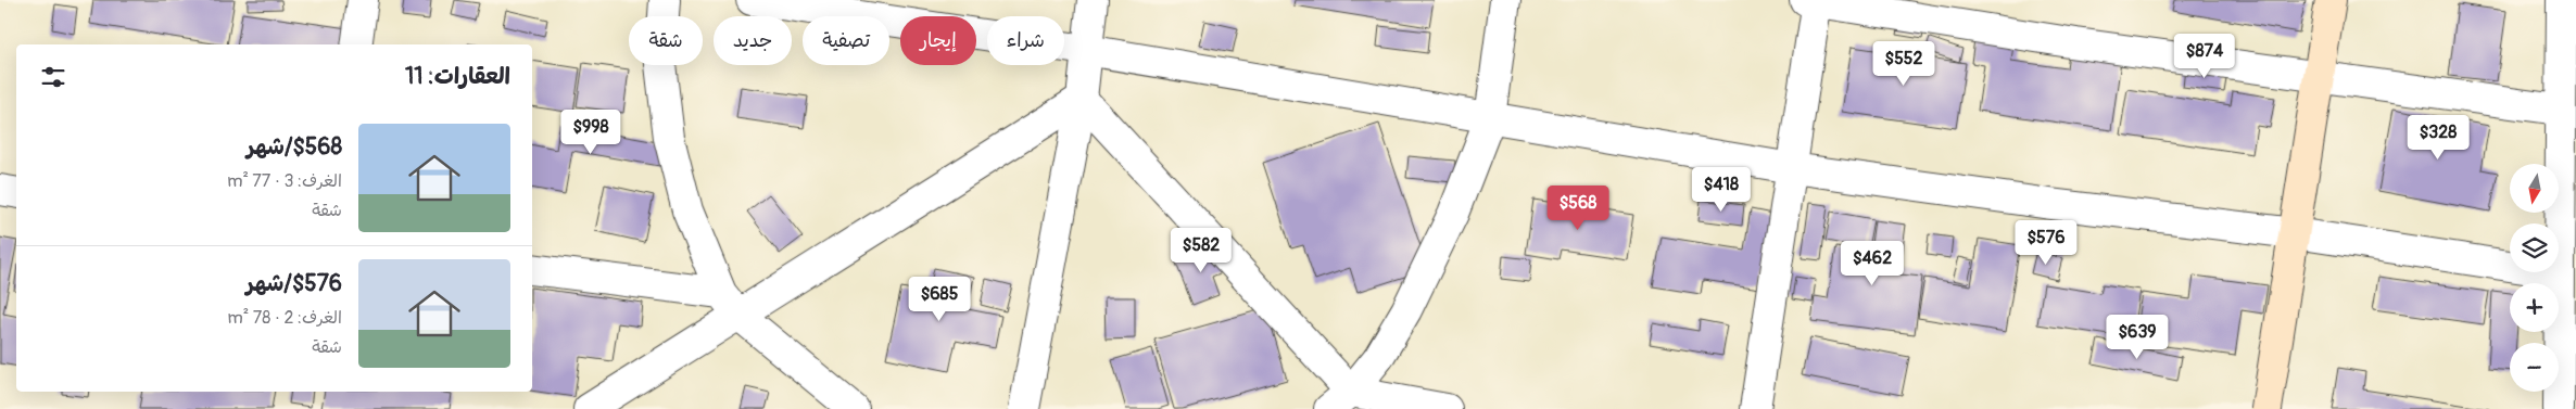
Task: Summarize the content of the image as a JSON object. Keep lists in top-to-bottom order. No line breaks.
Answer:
{"north":"bottom","page":{"chip":["شراء","إيجار","تصفية","جديد","شقة"],"price":["$874","$552","$998","$328","$418","$568","$576","$582","$462","$685","$639"],"heading":"العقارات: 11","list":[{"name":"$568/شهر","note":"الغرف: 3 · 77 m² · شقة"},{"name":"$576/شهر","note":"الغرف: 2 · 78 m² · شقة"}],"map_buttons":["+","−"]}}
